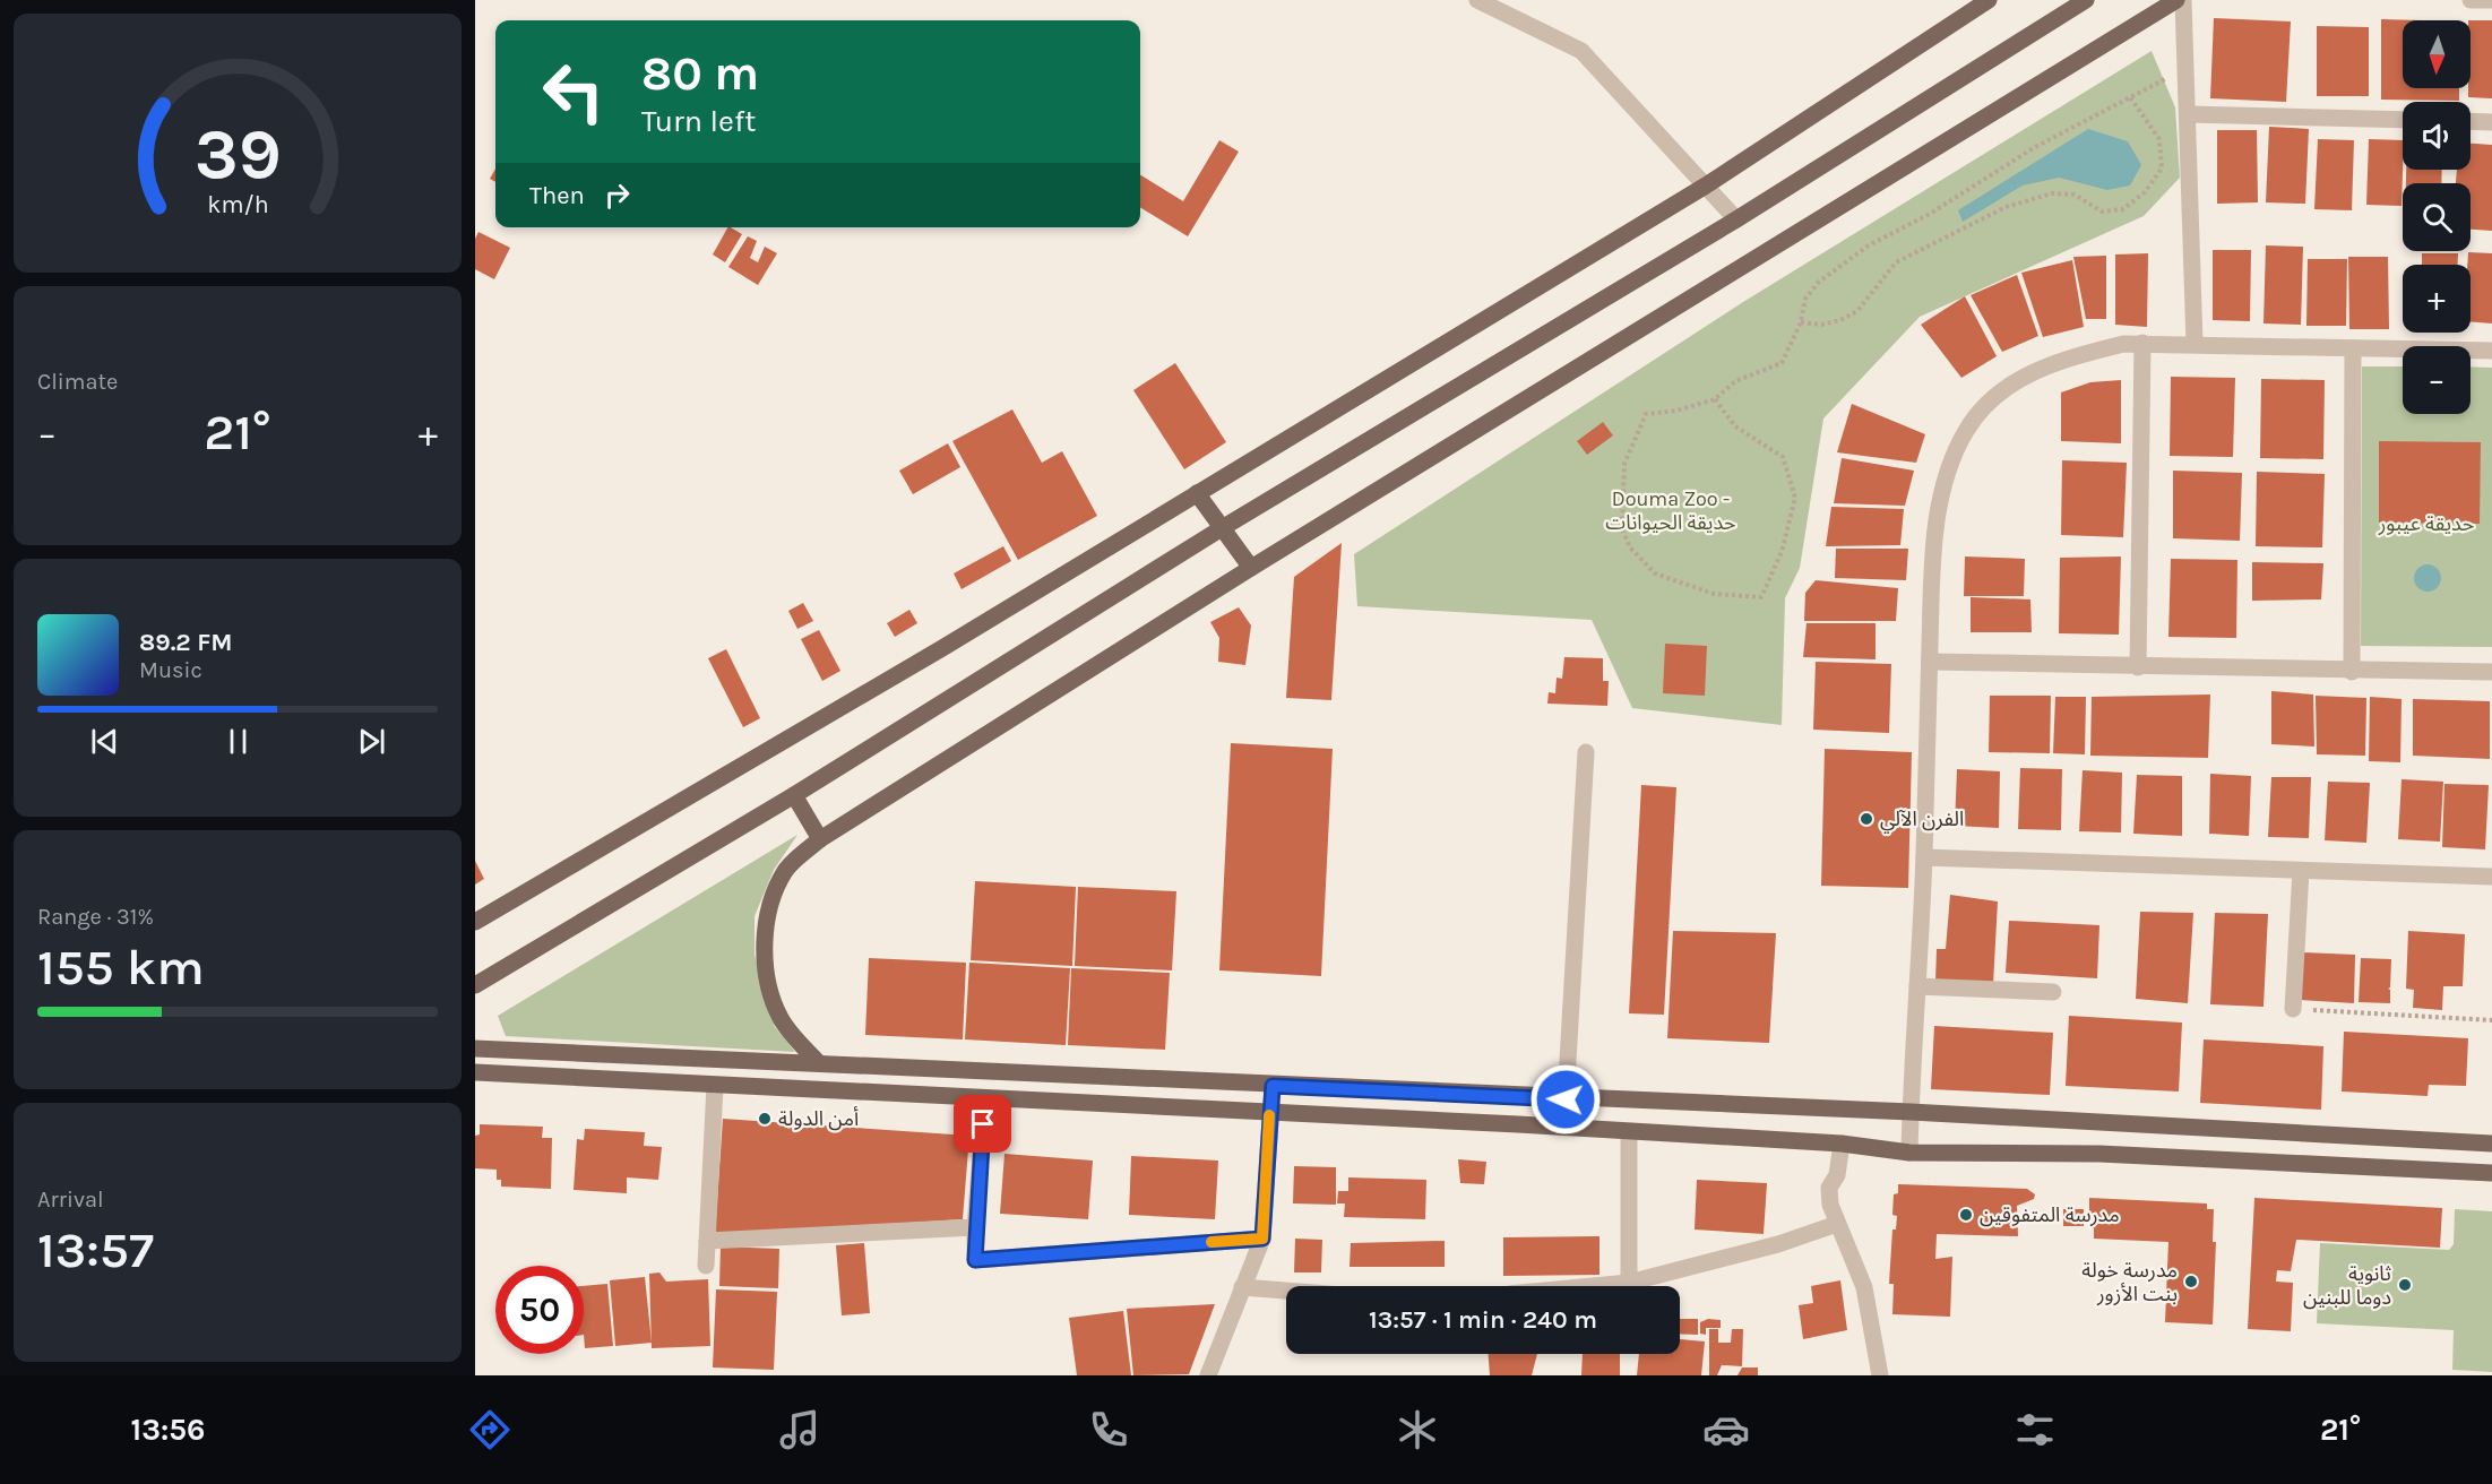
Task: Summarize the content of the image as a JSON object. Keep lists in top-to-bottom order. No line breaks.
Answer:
{"parks":["Douma Zoo - حديقة الحيوانات","حديقة عيبور"],"places":["الفرن الآلي","أمن الدولة","مدرسة المتفوقين","مدرسة خولة بنت الأزور","ثانوية دوما للبنين"],"north":"bottom","page":{"map_buttons":["+","−"],"turn":["80 m","Turn left"],"then":"Then","tile":["Climate",["Range · 31%","155 km"],["Arrival","13:57"]],"heat":["−","21°","+"],"song":["89.2 FM","Music"],"limit":"50","trip":"13:57 · 1 min · 240 m","tabs":["13:56","21°"],"gauge":["39","km/h"]}}
